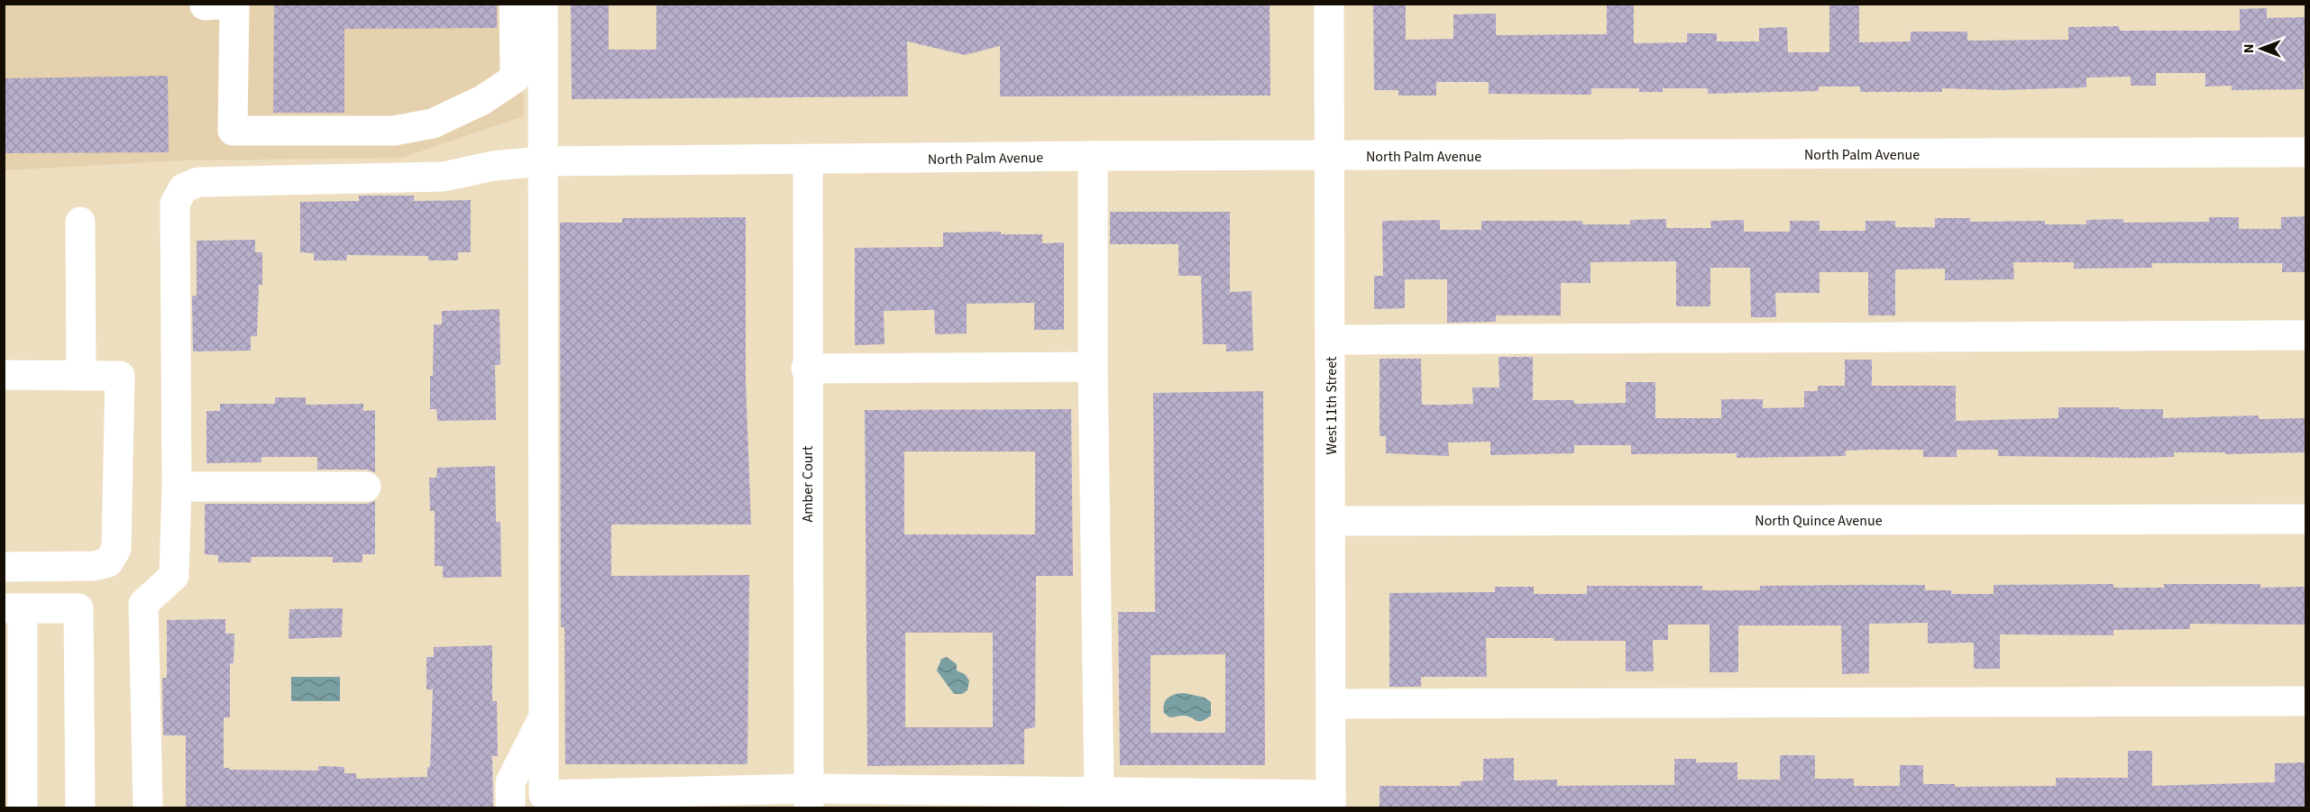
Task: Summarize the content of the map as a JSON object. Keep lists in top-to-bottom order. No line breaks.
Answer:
{"streets":{"street":["North Palm Avenue","West 11th Street","Amber Court","North Quince Avenue"]},"crossings":[["North Palm Avenue","West 11th Street"],["North Palm Avenue","Amber Court"],["West 11th Street","North Quince Avenue"]],"north":"left"}
